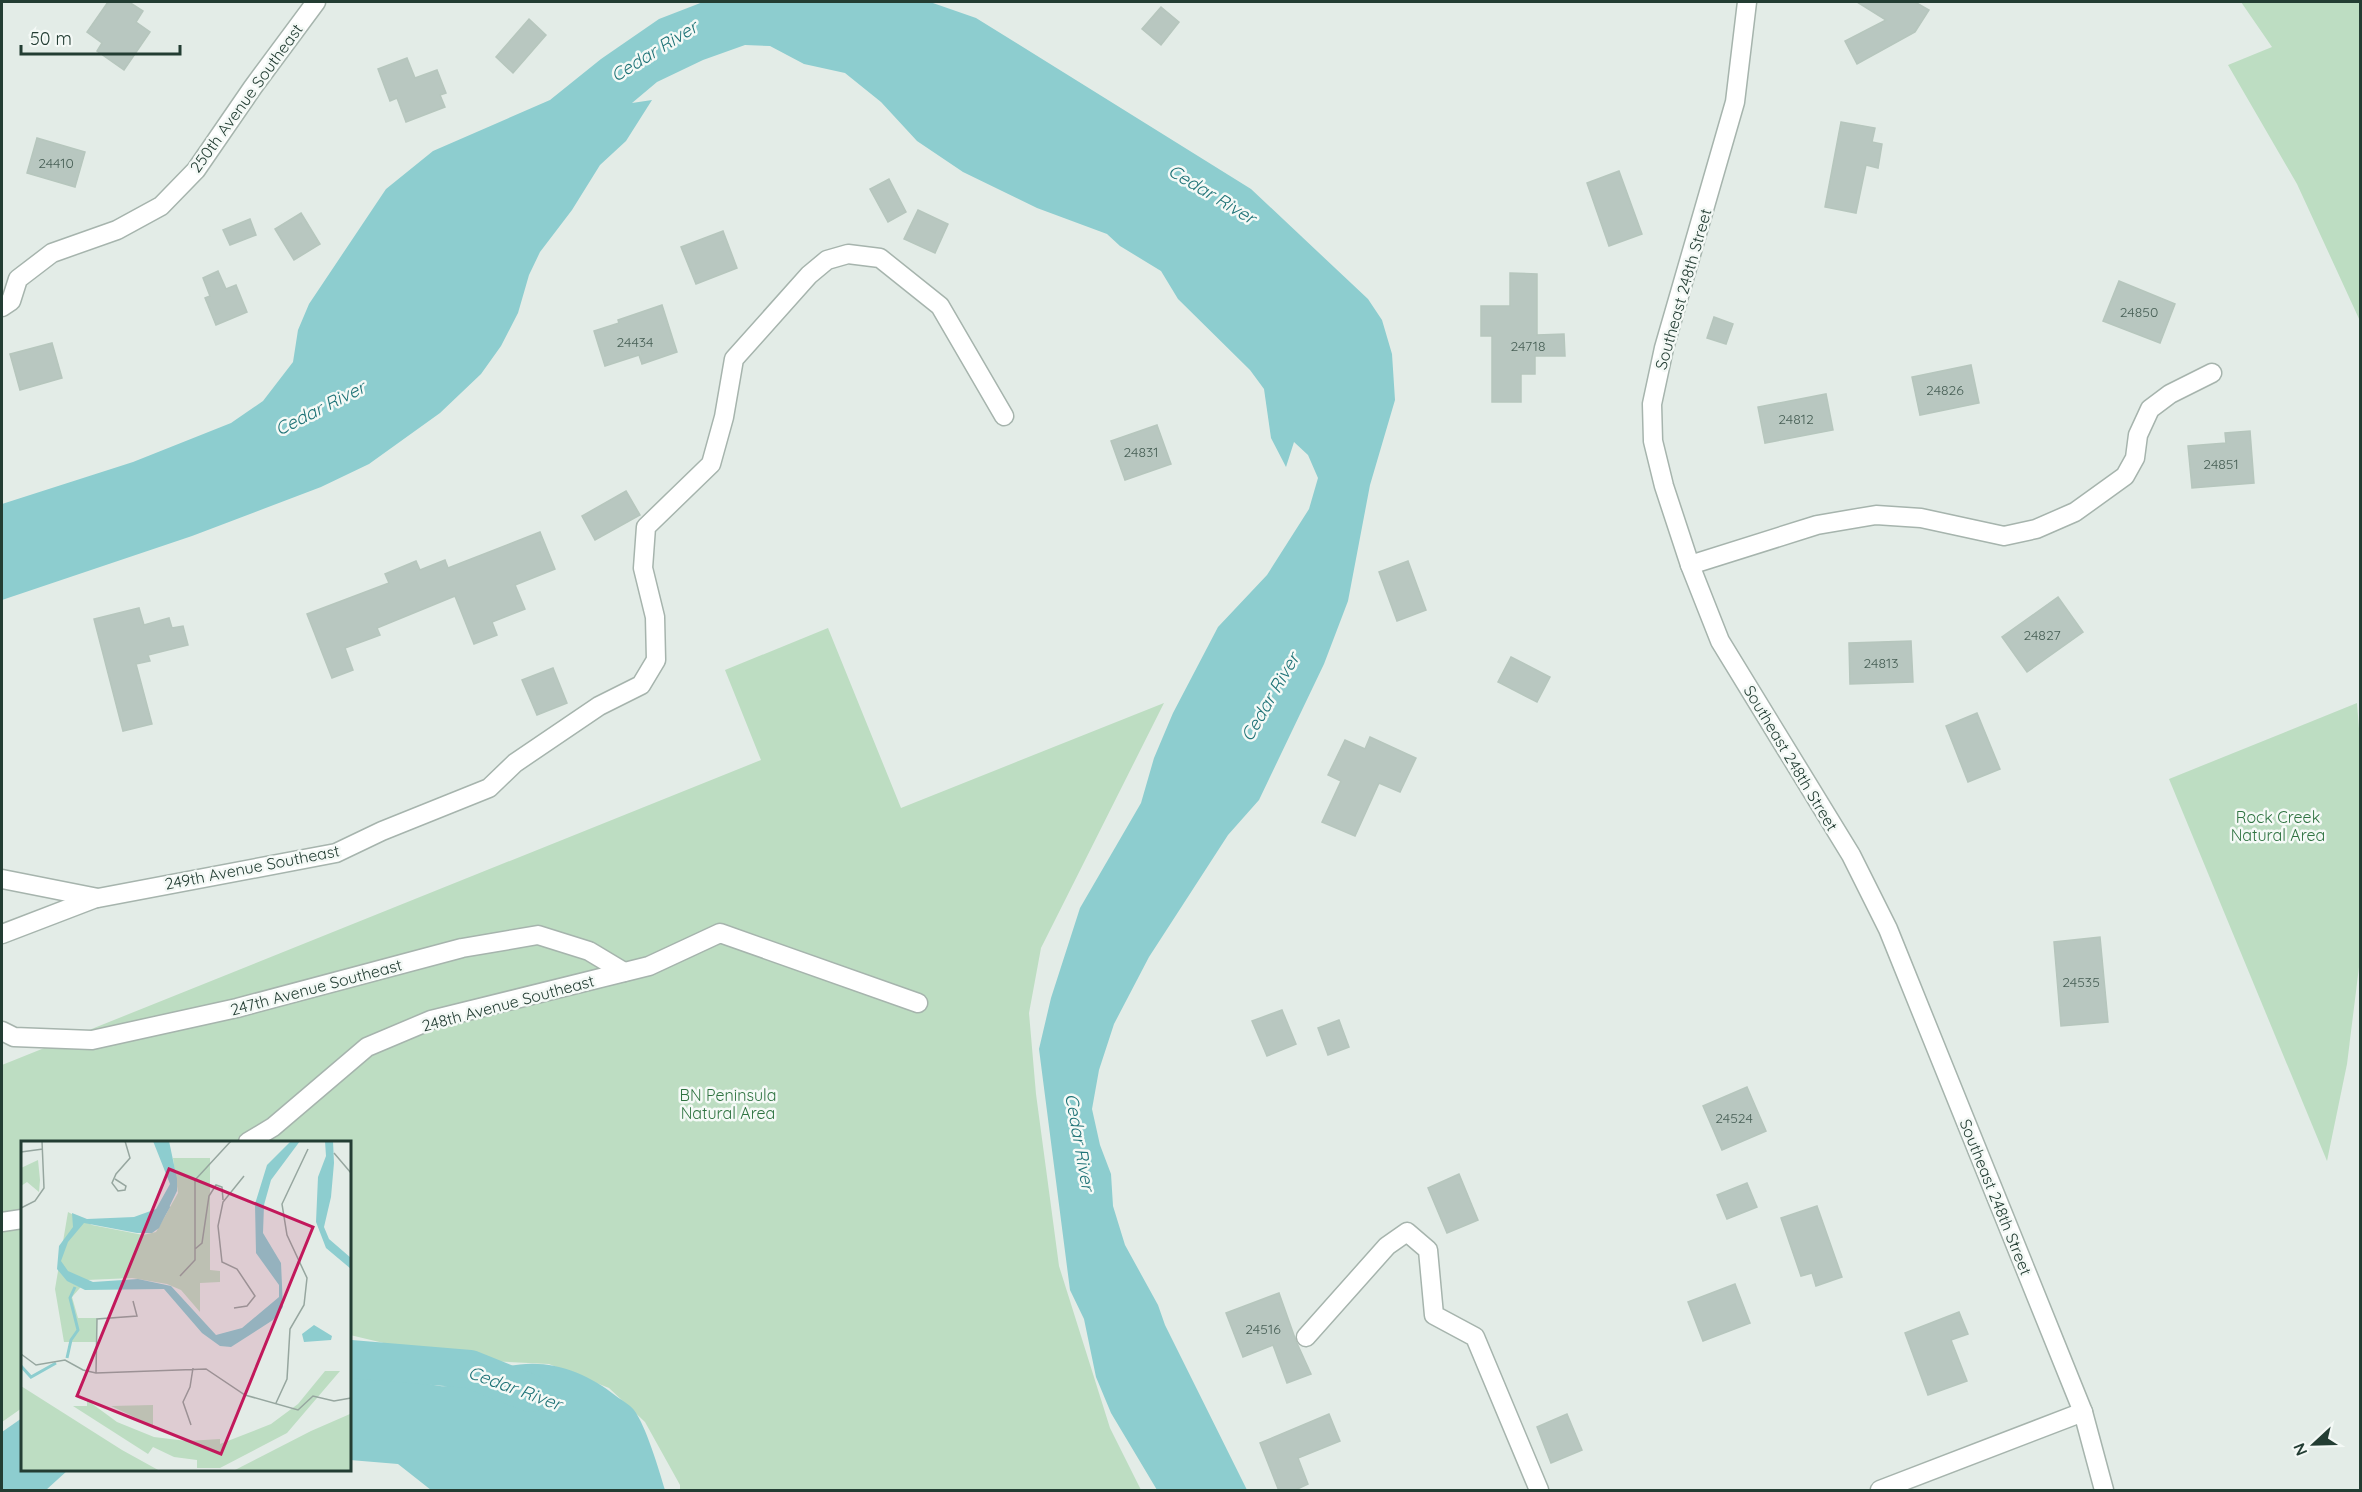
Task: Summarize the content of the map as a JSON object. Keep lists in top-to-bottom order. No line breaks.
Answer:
{"streets":{"street":["250th Avenue Southeast","Southeast 248th Street","249th Avenue Southeast","247th Avenue Southeast","248th Avenue Southeast"]},"crossings":[["247th Avenue Southeast","248th Avenue Southeast"]],"water":["Cedar River"],"parks":["Rock Creek Natural Area","BN Peninsula Natural Area"],"house_numbers":["24410","24850","24434","24718","24826","24812","24831","24851","24827","24813","24535","24524","24516"],"scale_bar":"50 m","north":"left"}
